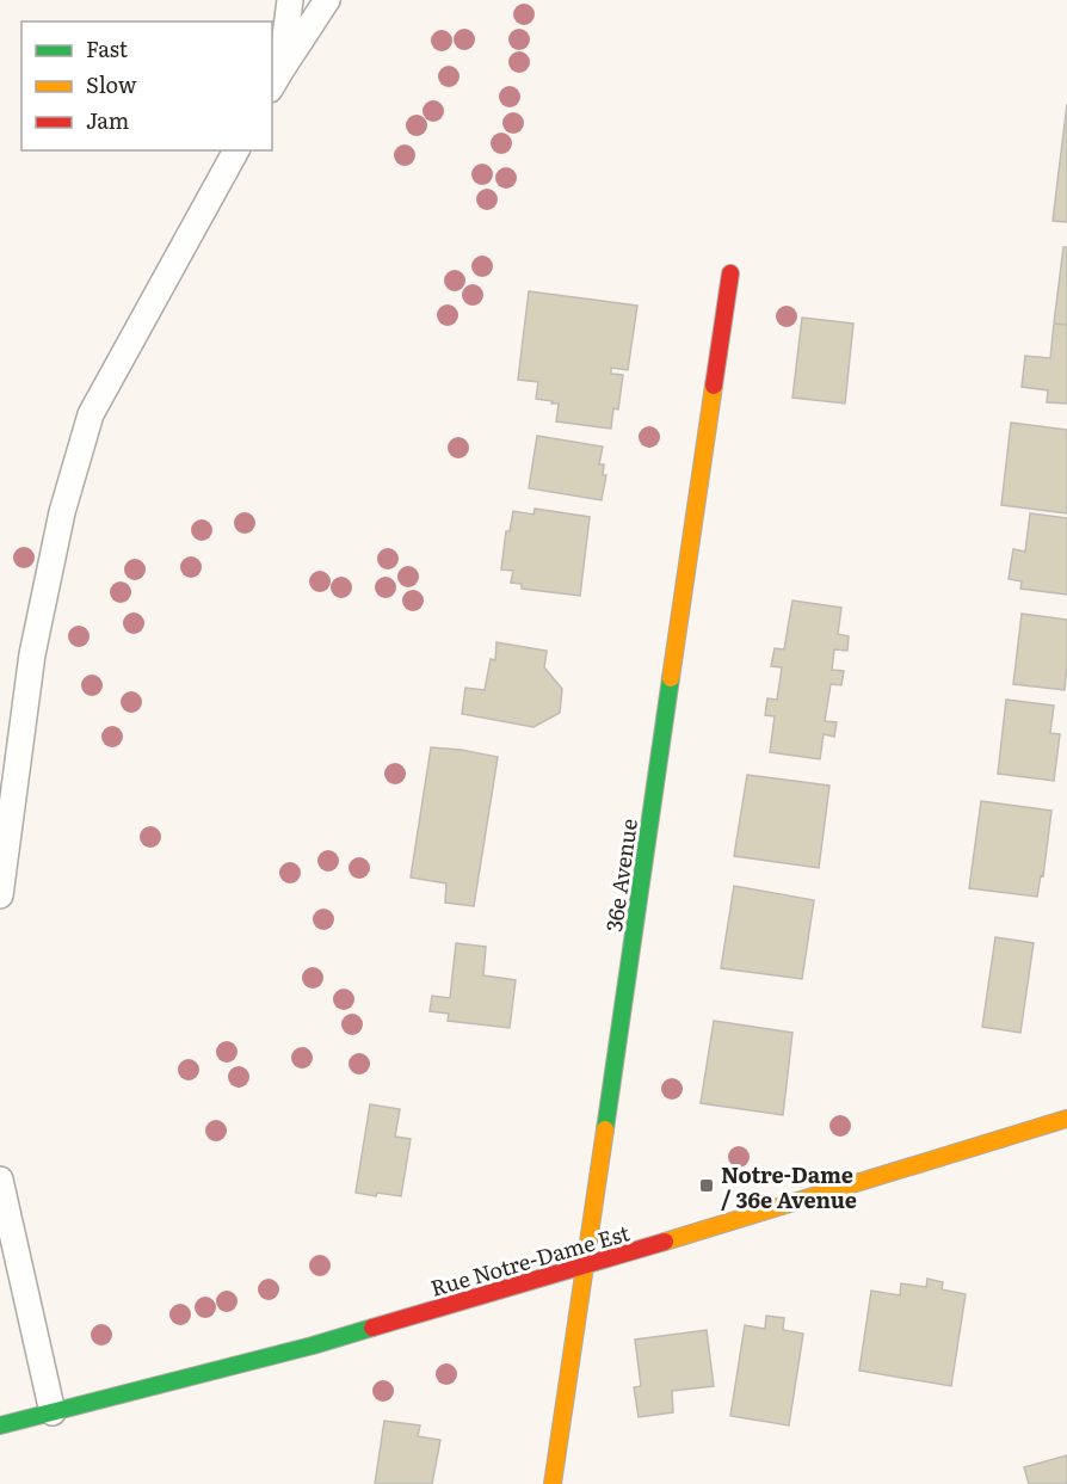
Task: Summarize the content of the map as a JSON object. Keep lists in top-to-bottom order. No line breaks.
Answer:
{"streets":{"street":["36e Avenue","Rue Notre-Dame Est"]},"crossings":[["36e Avenue","Rue Notre-Dame Est"]],"places":{"transit":["Notre-Dame / 36e Avenue"]},"legend":["Fast","Slow","Jam"]}
